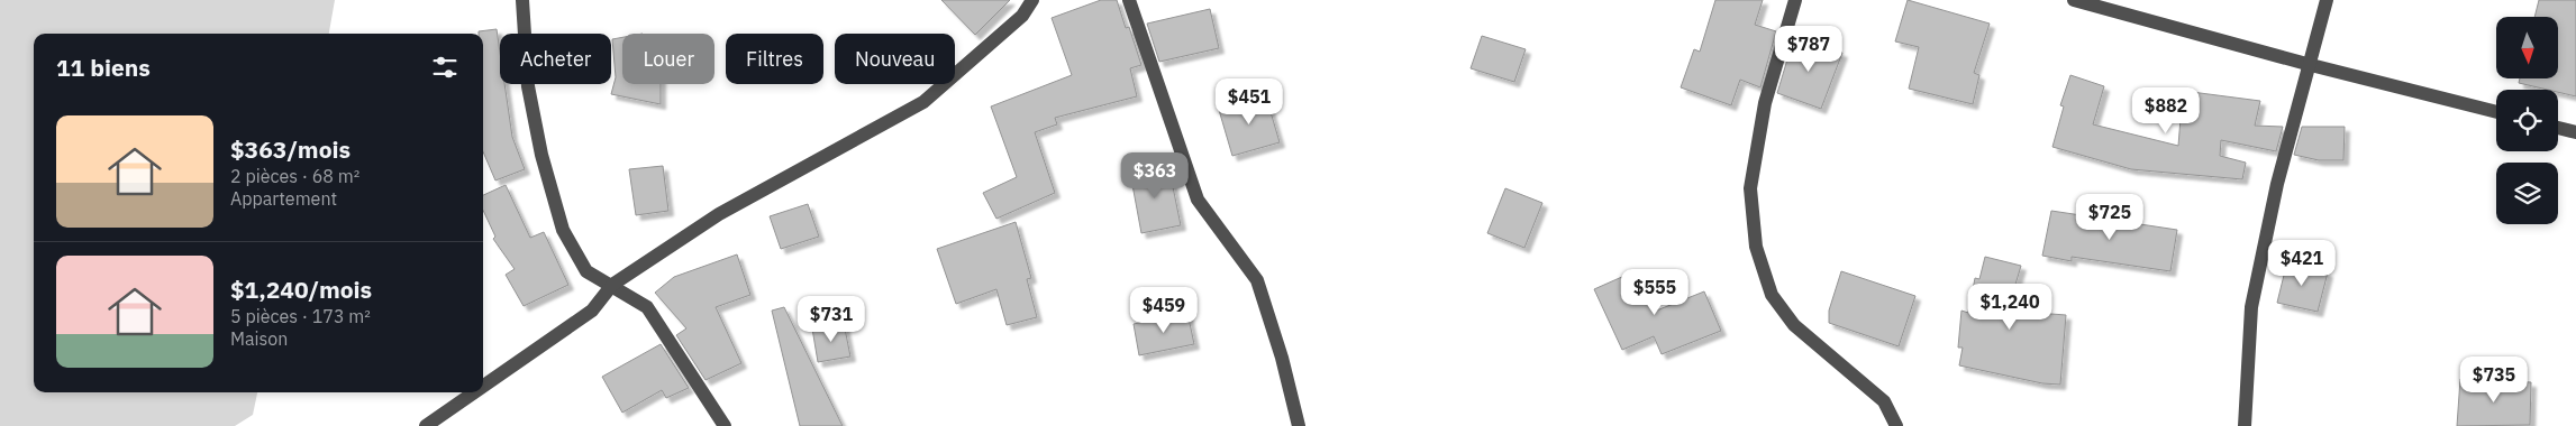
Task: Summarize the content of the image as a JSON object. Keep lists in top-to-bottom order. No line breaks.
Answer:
{"north":"bottom","page":{"price":["$787","$451","$882","$363","$725","$421","$555","$1,240","$459","$731","$735"],"chip":["Acheter","Louer","Filtres","Nouveau"],"heading":"11 biens","list":[{"name":"$363/mois","note":"2 pièces · 68 m² · Appartement"},{"name":"$1,240/mois","note":"5 pièces · 173 m² · Maison"}]}}
